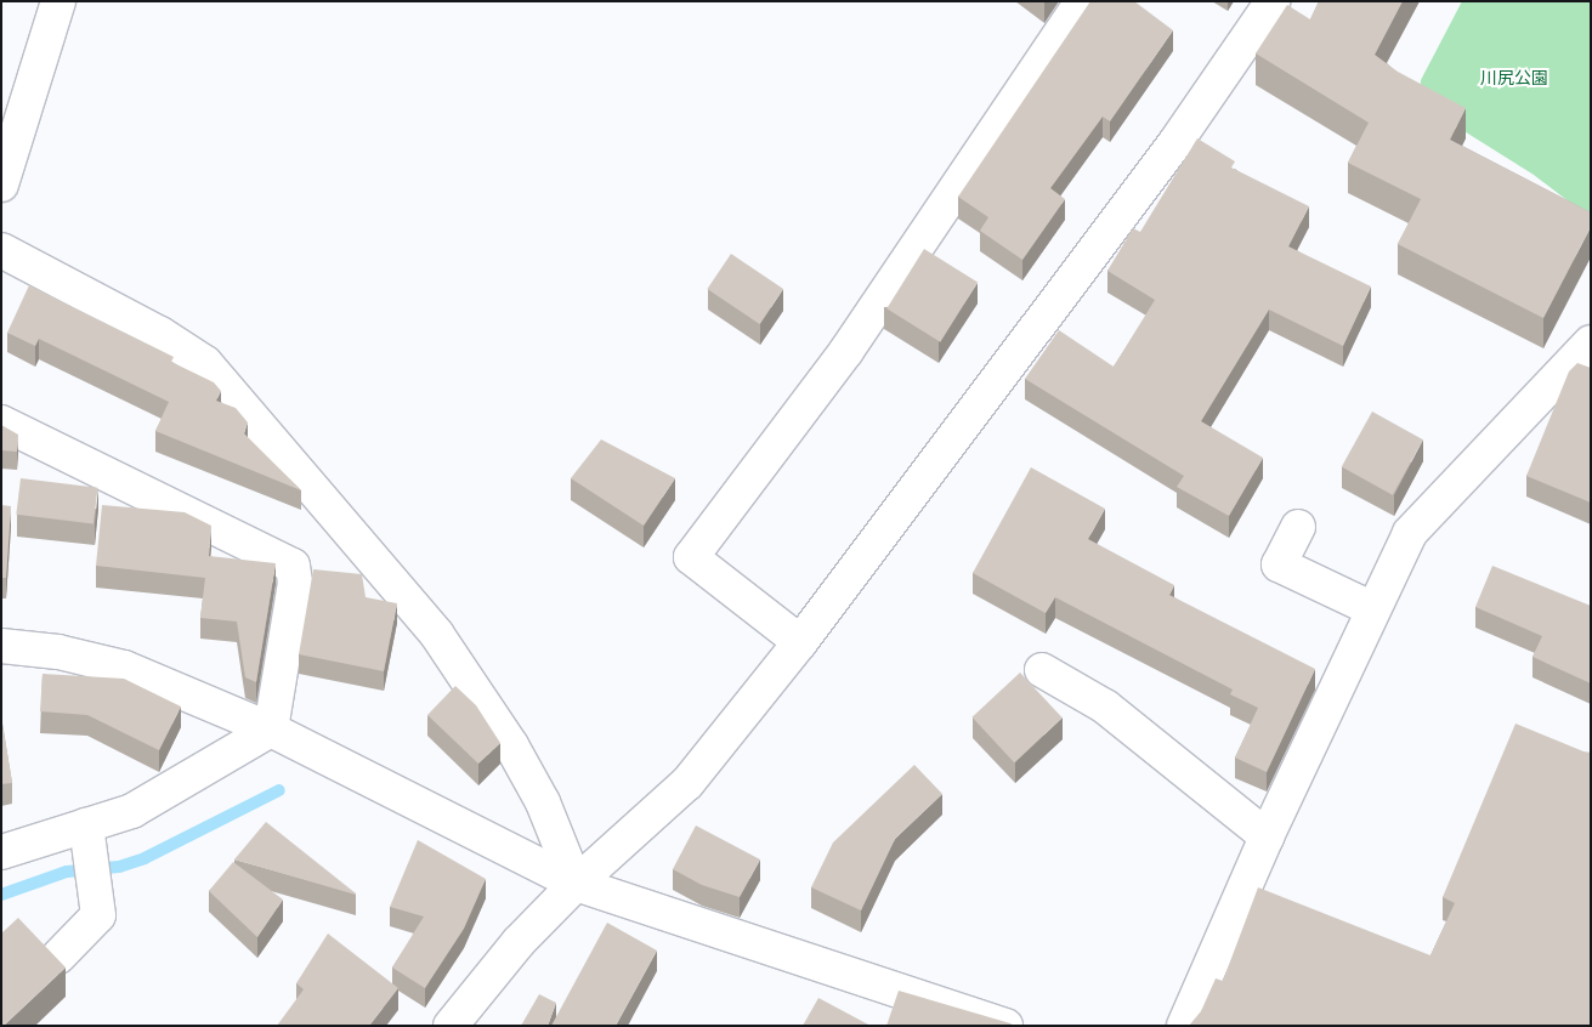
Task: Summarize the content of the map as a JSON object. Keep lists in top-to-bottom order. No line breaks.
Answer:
{"parks":["川尻公園"]}
